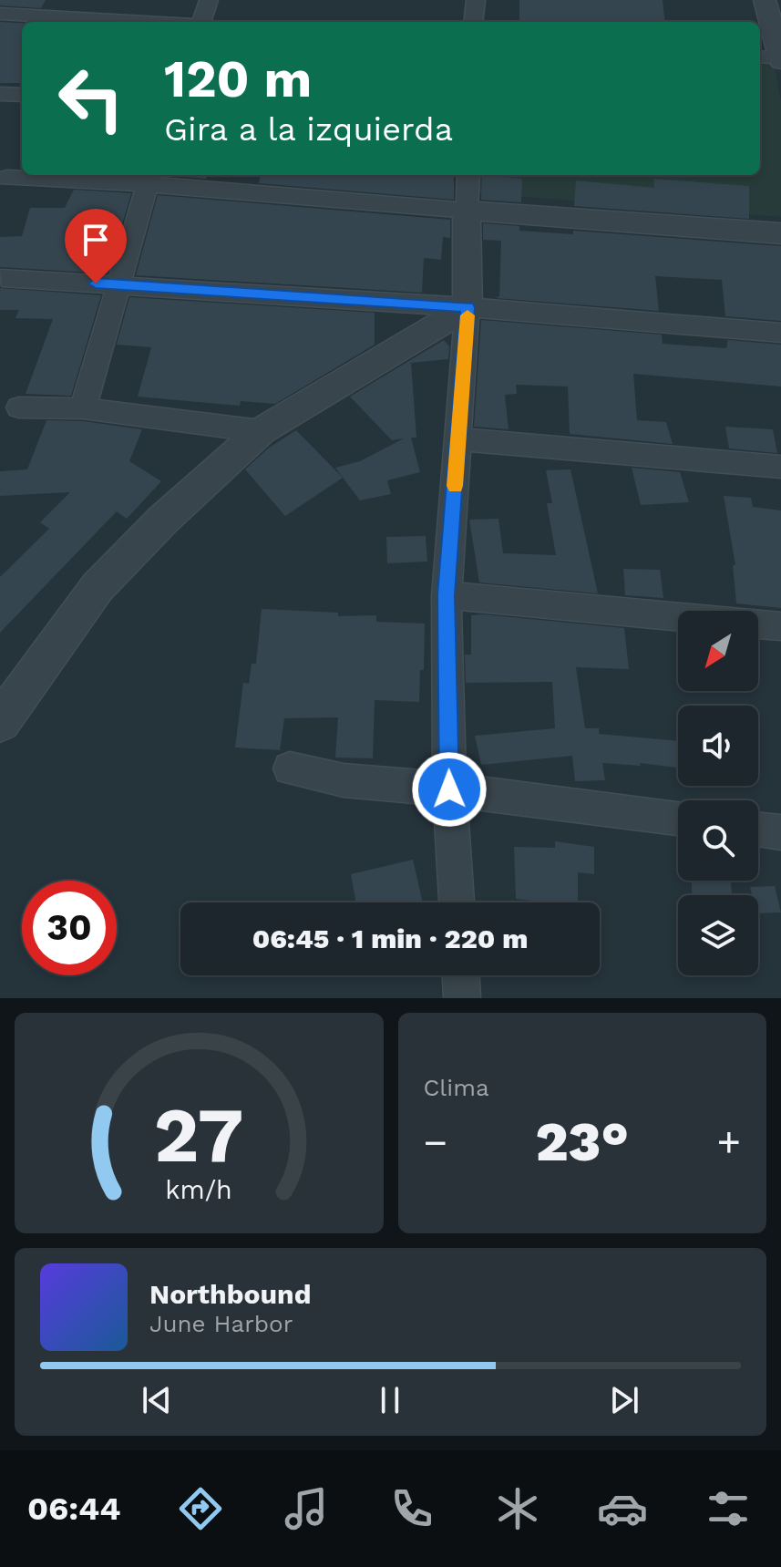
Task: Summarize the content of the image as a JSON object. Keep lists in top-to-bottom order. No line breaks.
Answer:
{"north":"bottom left","page":{"turn":["120 m","Gira a la izquierda"],"limit":"30","trip":"06:45 · 1 min · 220 m","tile":"Clima","heat":["−","23°","+"],"song":["Northbound","June Harbor"],"tabs":"06:44","gauge":["27","km/h"]}}
